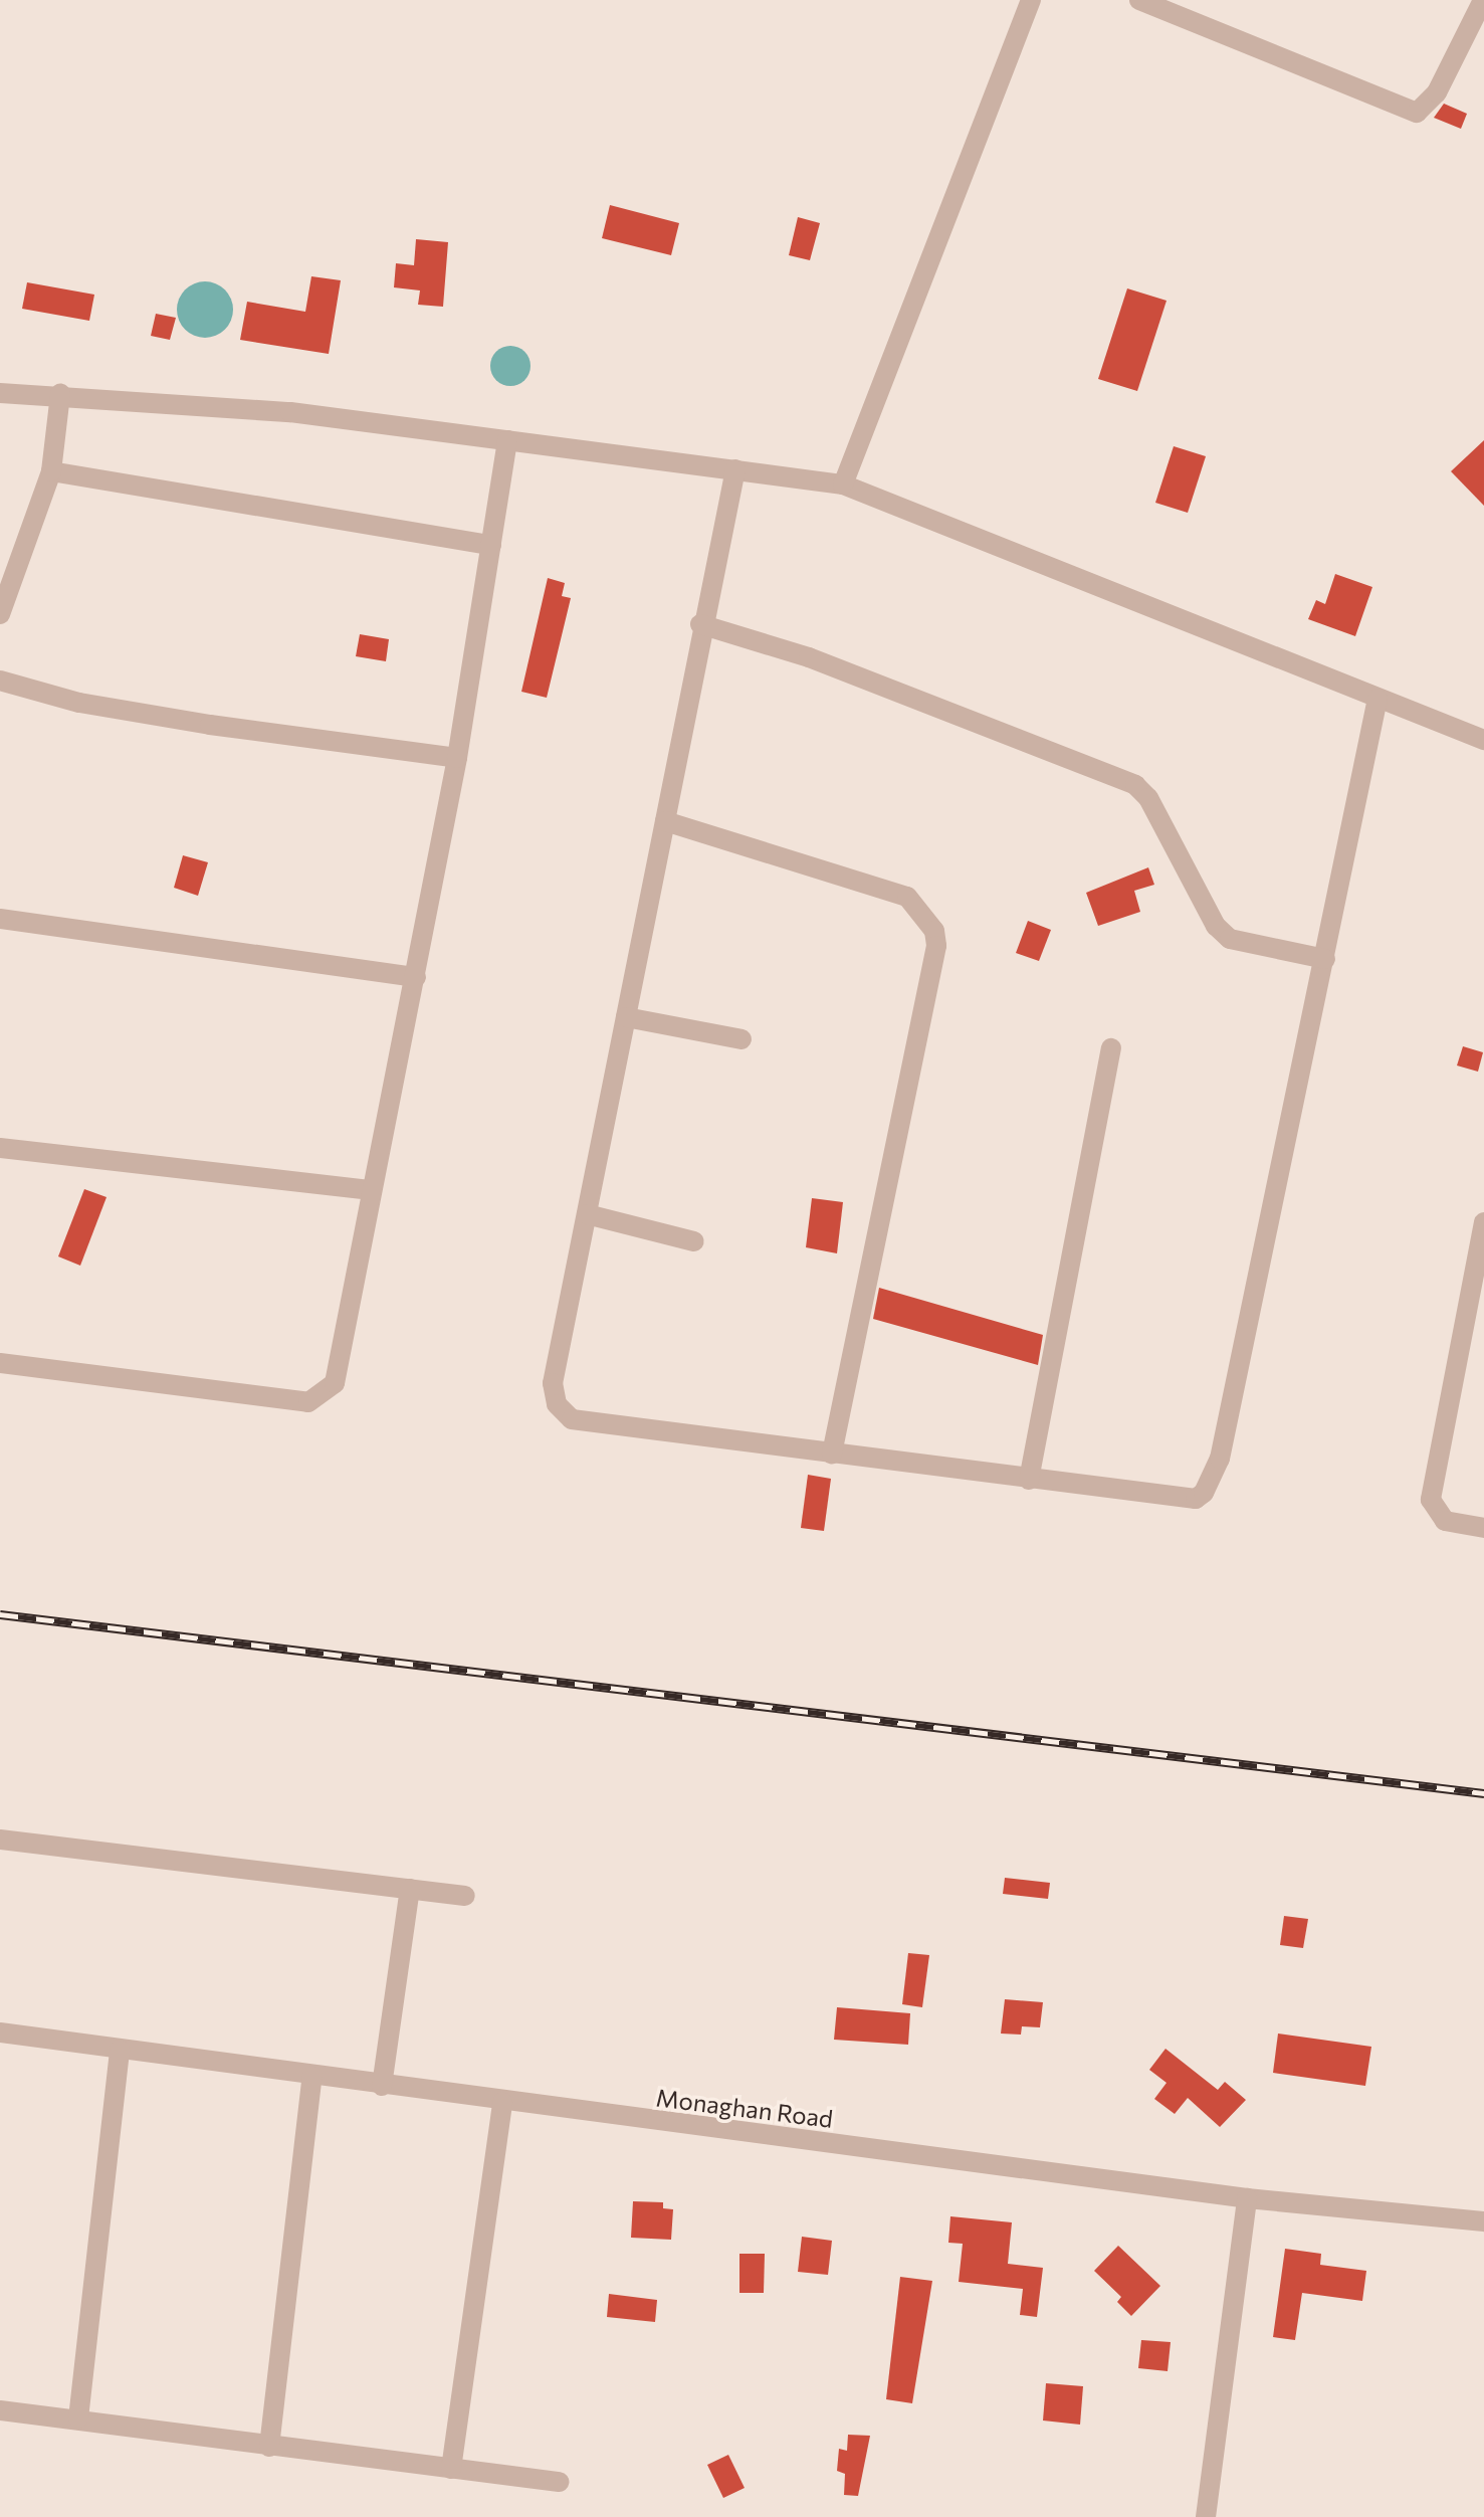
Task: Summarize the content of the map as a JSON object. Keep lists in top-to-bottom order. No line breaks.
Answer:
{"streets":{"street":["Monaghan Road"]}}
